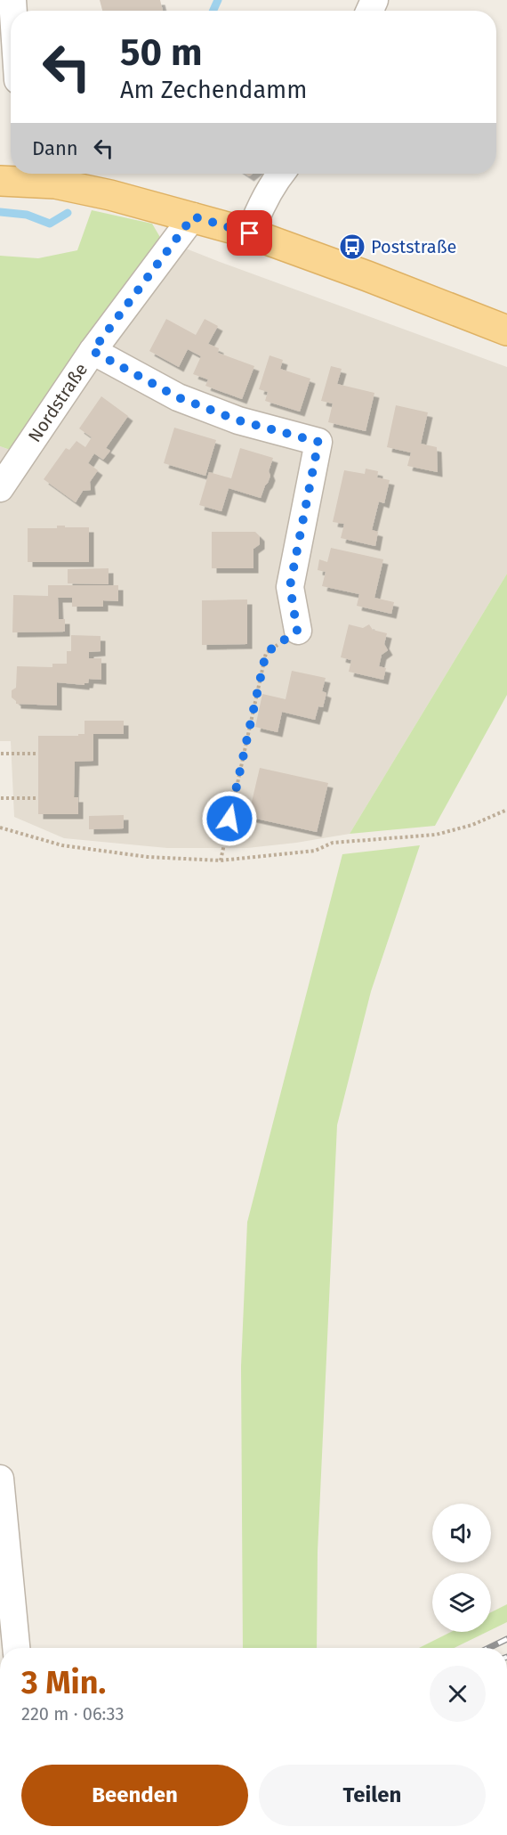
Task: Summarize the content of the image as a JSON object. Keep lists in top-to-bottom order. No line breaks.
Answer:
{"streets":{"street":["Nordstraße"]},"places":{"bus stop":["Poststraße"]},"page":{"turn":["50 m","Am Zechendamm"],"then":"Dann","heading":["3 Min.","220 m · 06:33"],"buttons":["Beenden","Teilen"]}}
